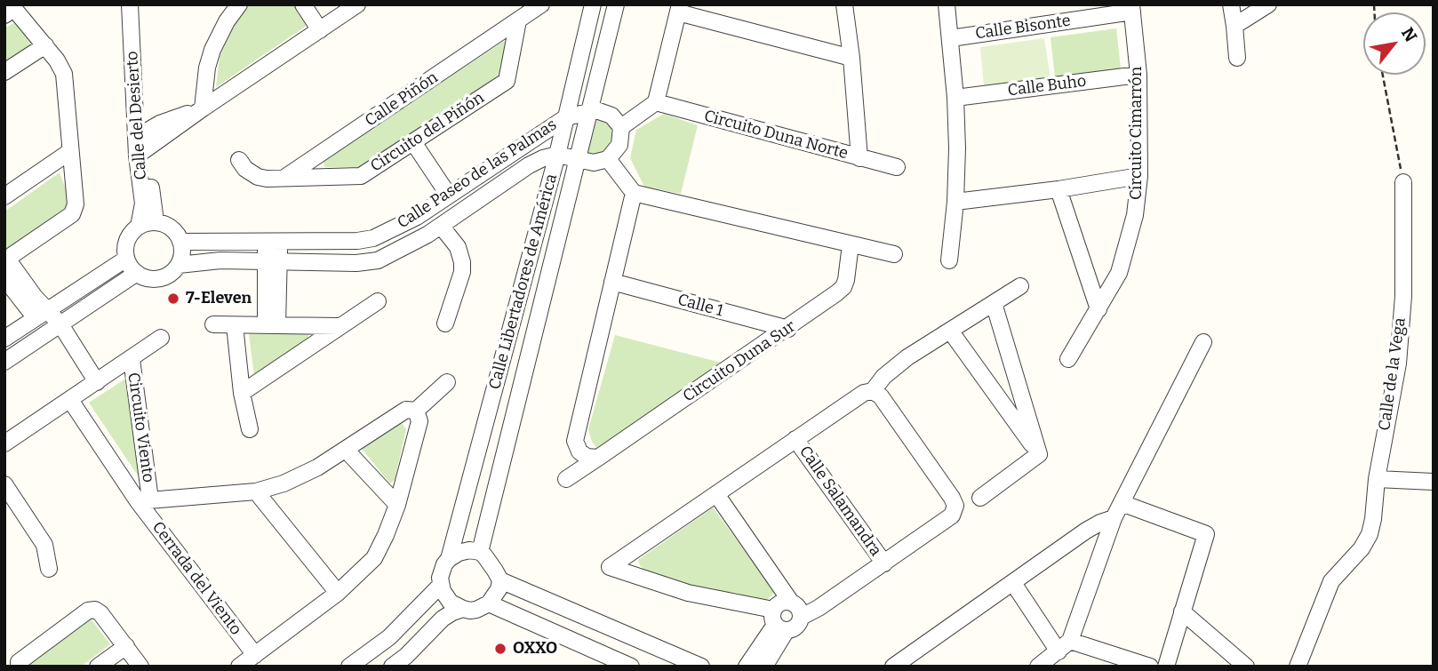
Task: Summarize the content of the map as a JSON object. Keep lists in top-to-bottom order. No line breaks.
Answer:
{"streets":{"street":["Calle Bisonte","Calle Buho","Calle Piñón","Calle del Desierto","Circuito del Piñón","Circuito Cimarrón","Circuito Duna Norte","Calle Paseo de las Palmas","Calle Libertadores de América","Calle 1","Circuito Duna Sur","Calle de la Vega","Circuito Viento","Calle Salamandra","Cerrada del Viento"]},"crossings":[["Calle Bisonte","Circuito Cimarrón"],["Calle Buho","Circuito Cimarrón"],["Calle Piñón","Circuito del Piñón"],["Calle del Desierto","Calle Paseo de las Palmas"],["Calle Paseo de las Palmas","Calle Libertadores de América"],["Calle 1","Circuito Duna Sur"],["Circuito Viento","Cerrada del Viento"]],"places":["7-Eleven","OXXO"],"north":"top right"}
